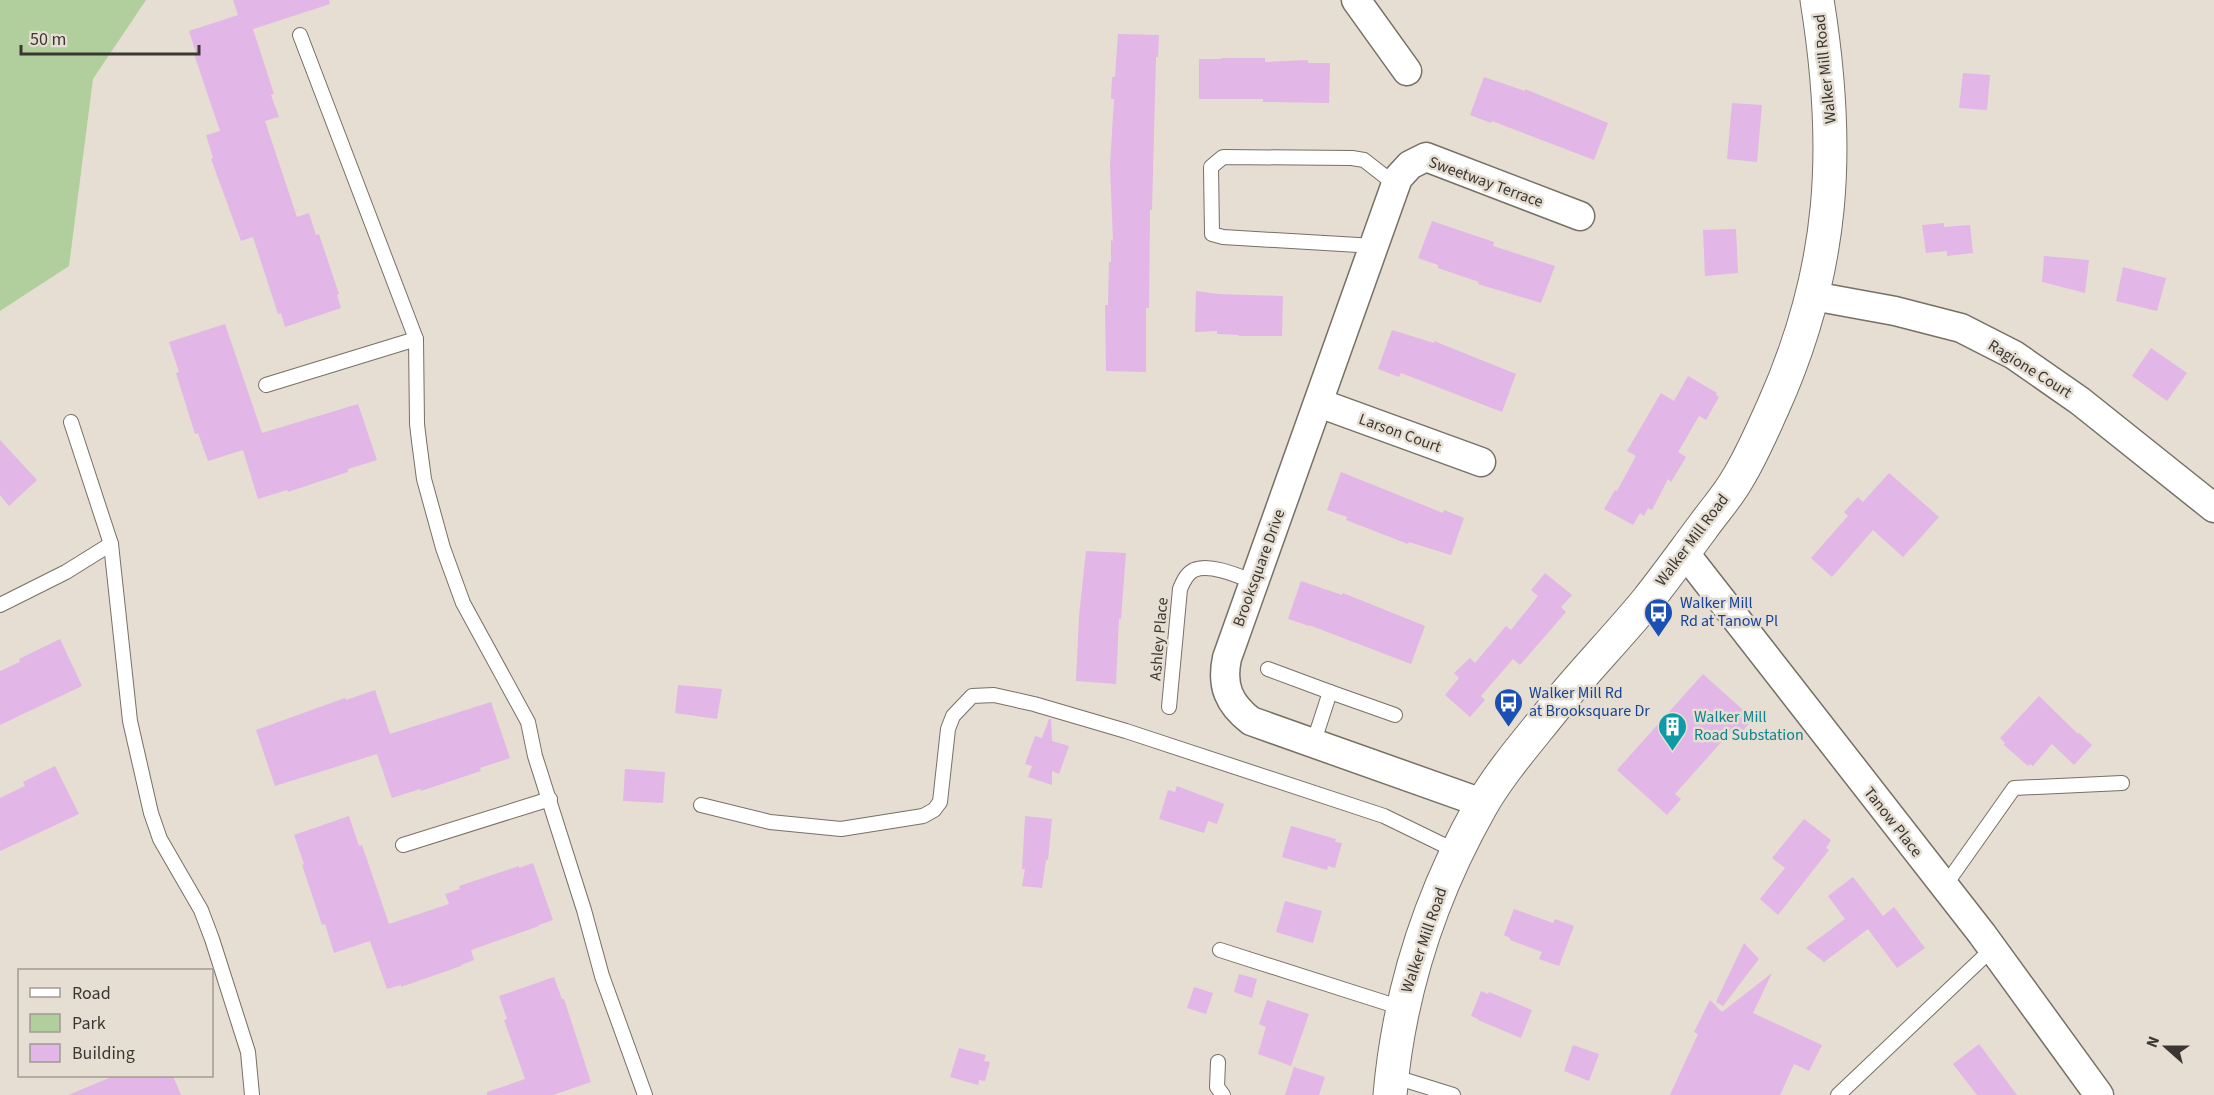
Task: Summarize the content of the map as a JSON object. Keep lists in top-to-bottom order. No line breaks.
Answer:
{"streets":{"street":["Walker Mill Road","Sweetway Terrace","Ragione Court","Larson Court","Brooksquare Drive","Tanow Place"],"lane":["Ashley Place"]},"crossings":[["Walker Mill Road","Ragione Court"],["Walker Mill Road","Brooksquare Drive"],["Walker Mill Road","Tanow Place"],["Sweetway Terrace","Brooksquare Drive"],["Larson Court","Brooksquare Drive"],["Brooksquare Drive","Ashley Place"]],"places":{"bus stop":["Walker Mill Rd at Tanow Pl","Walker Mill Rd at Brooksquare Dr"],"building":["Walker Mill Road Substation"]},"legend":["Road","Park","Building"],"scale_bar":"50 m","north":"left"}
